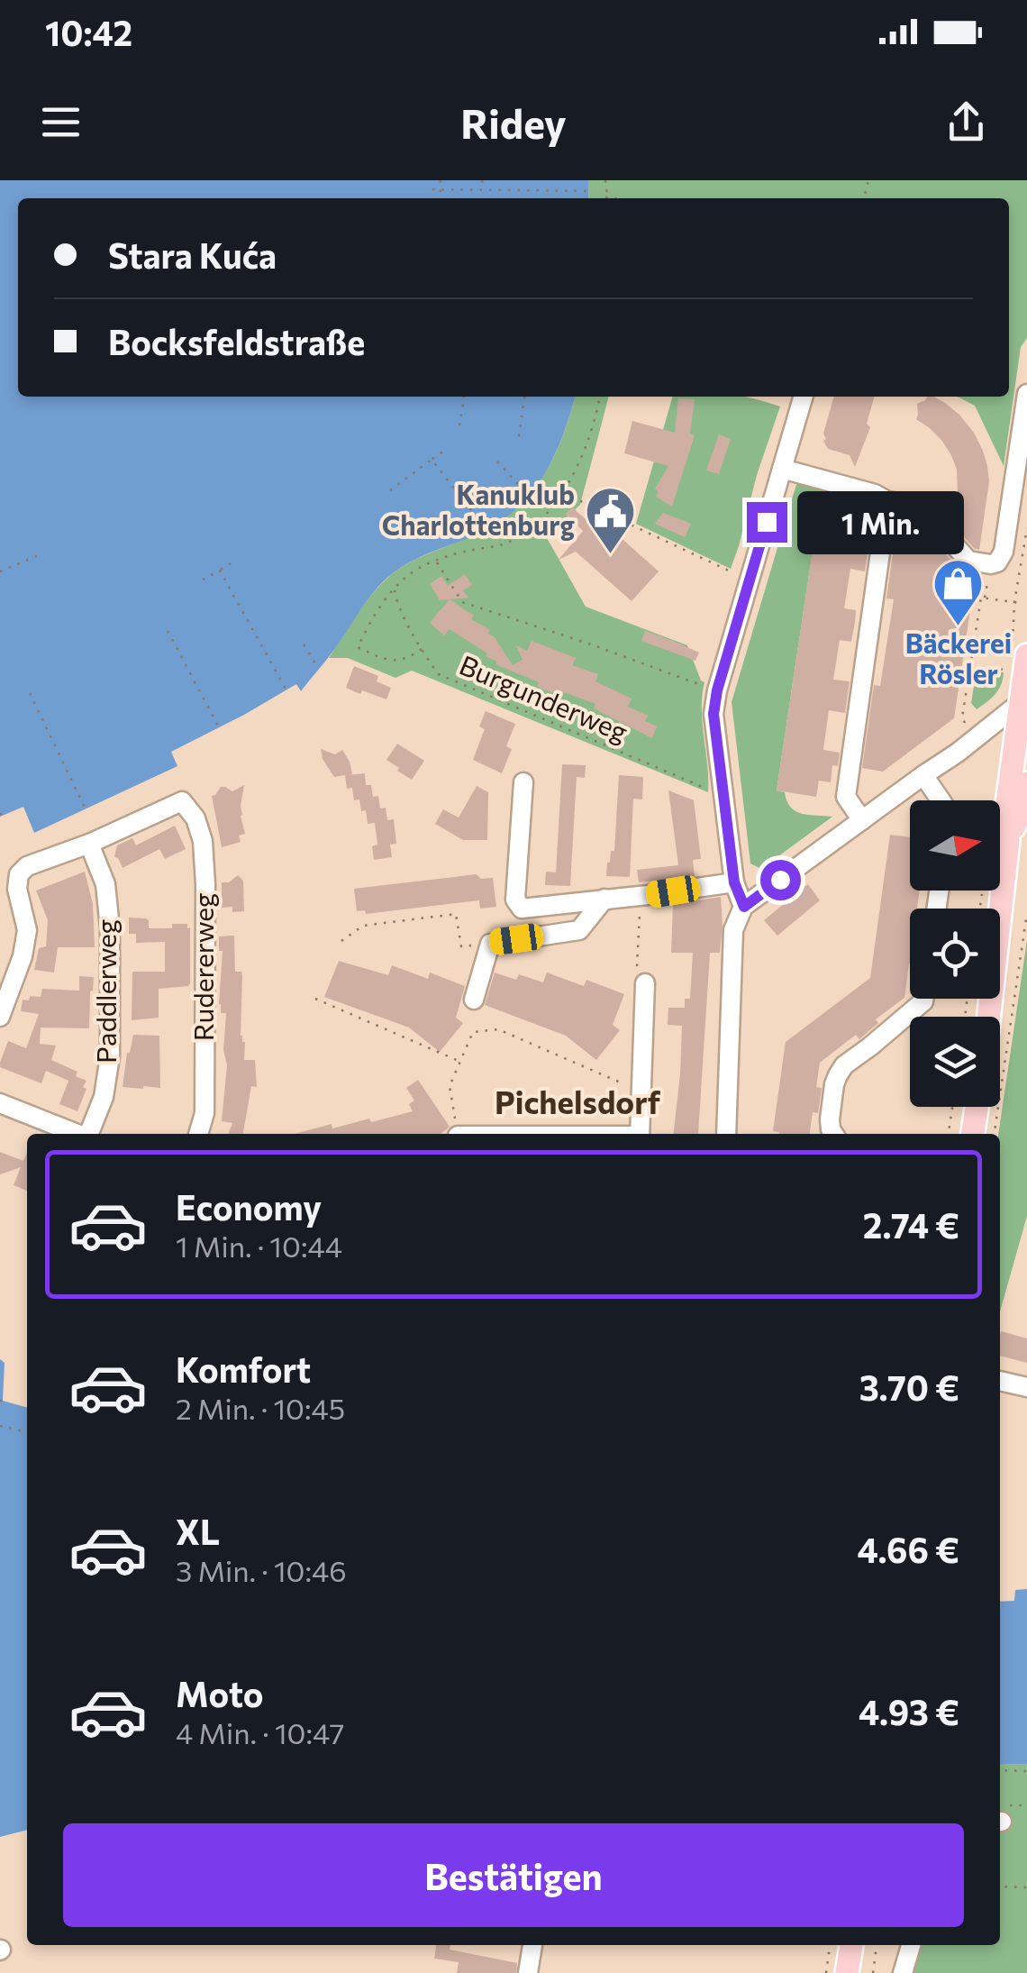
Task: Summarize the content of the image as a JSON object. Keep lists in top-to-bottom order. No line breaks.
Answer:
{"streets":{"street":["Rudererweg","Paddlerweg"],"path":["Burgunderweg"]},"crossings":[["Rudererweg","Paddlerweg"]],"districts":["Pichelsdorf"],"places":{"public building":["Kanuklub Charlottenburg"],"shop":["Bäckerei Rösler"]},"north":"right","page":{"status":"10:42","header":"Ridey","banner":["Stara Kuća","Bocksfeldstraße"],"bubble":"1 Min.","list":[{"name":"Economy","note":"1 Min. · 10:44","value":"2.74 €"},{"name":"Komfort","note":"2 Min. · 10:45","value":"3.70 €"},{"name":"XL","note":"3 Min. · 10:46","value":"4.66 €"},{"name":"Moto","note":"4 Min. · 10:47","value":"4.93 €"}],"buttons":"Bestätigen"}}
